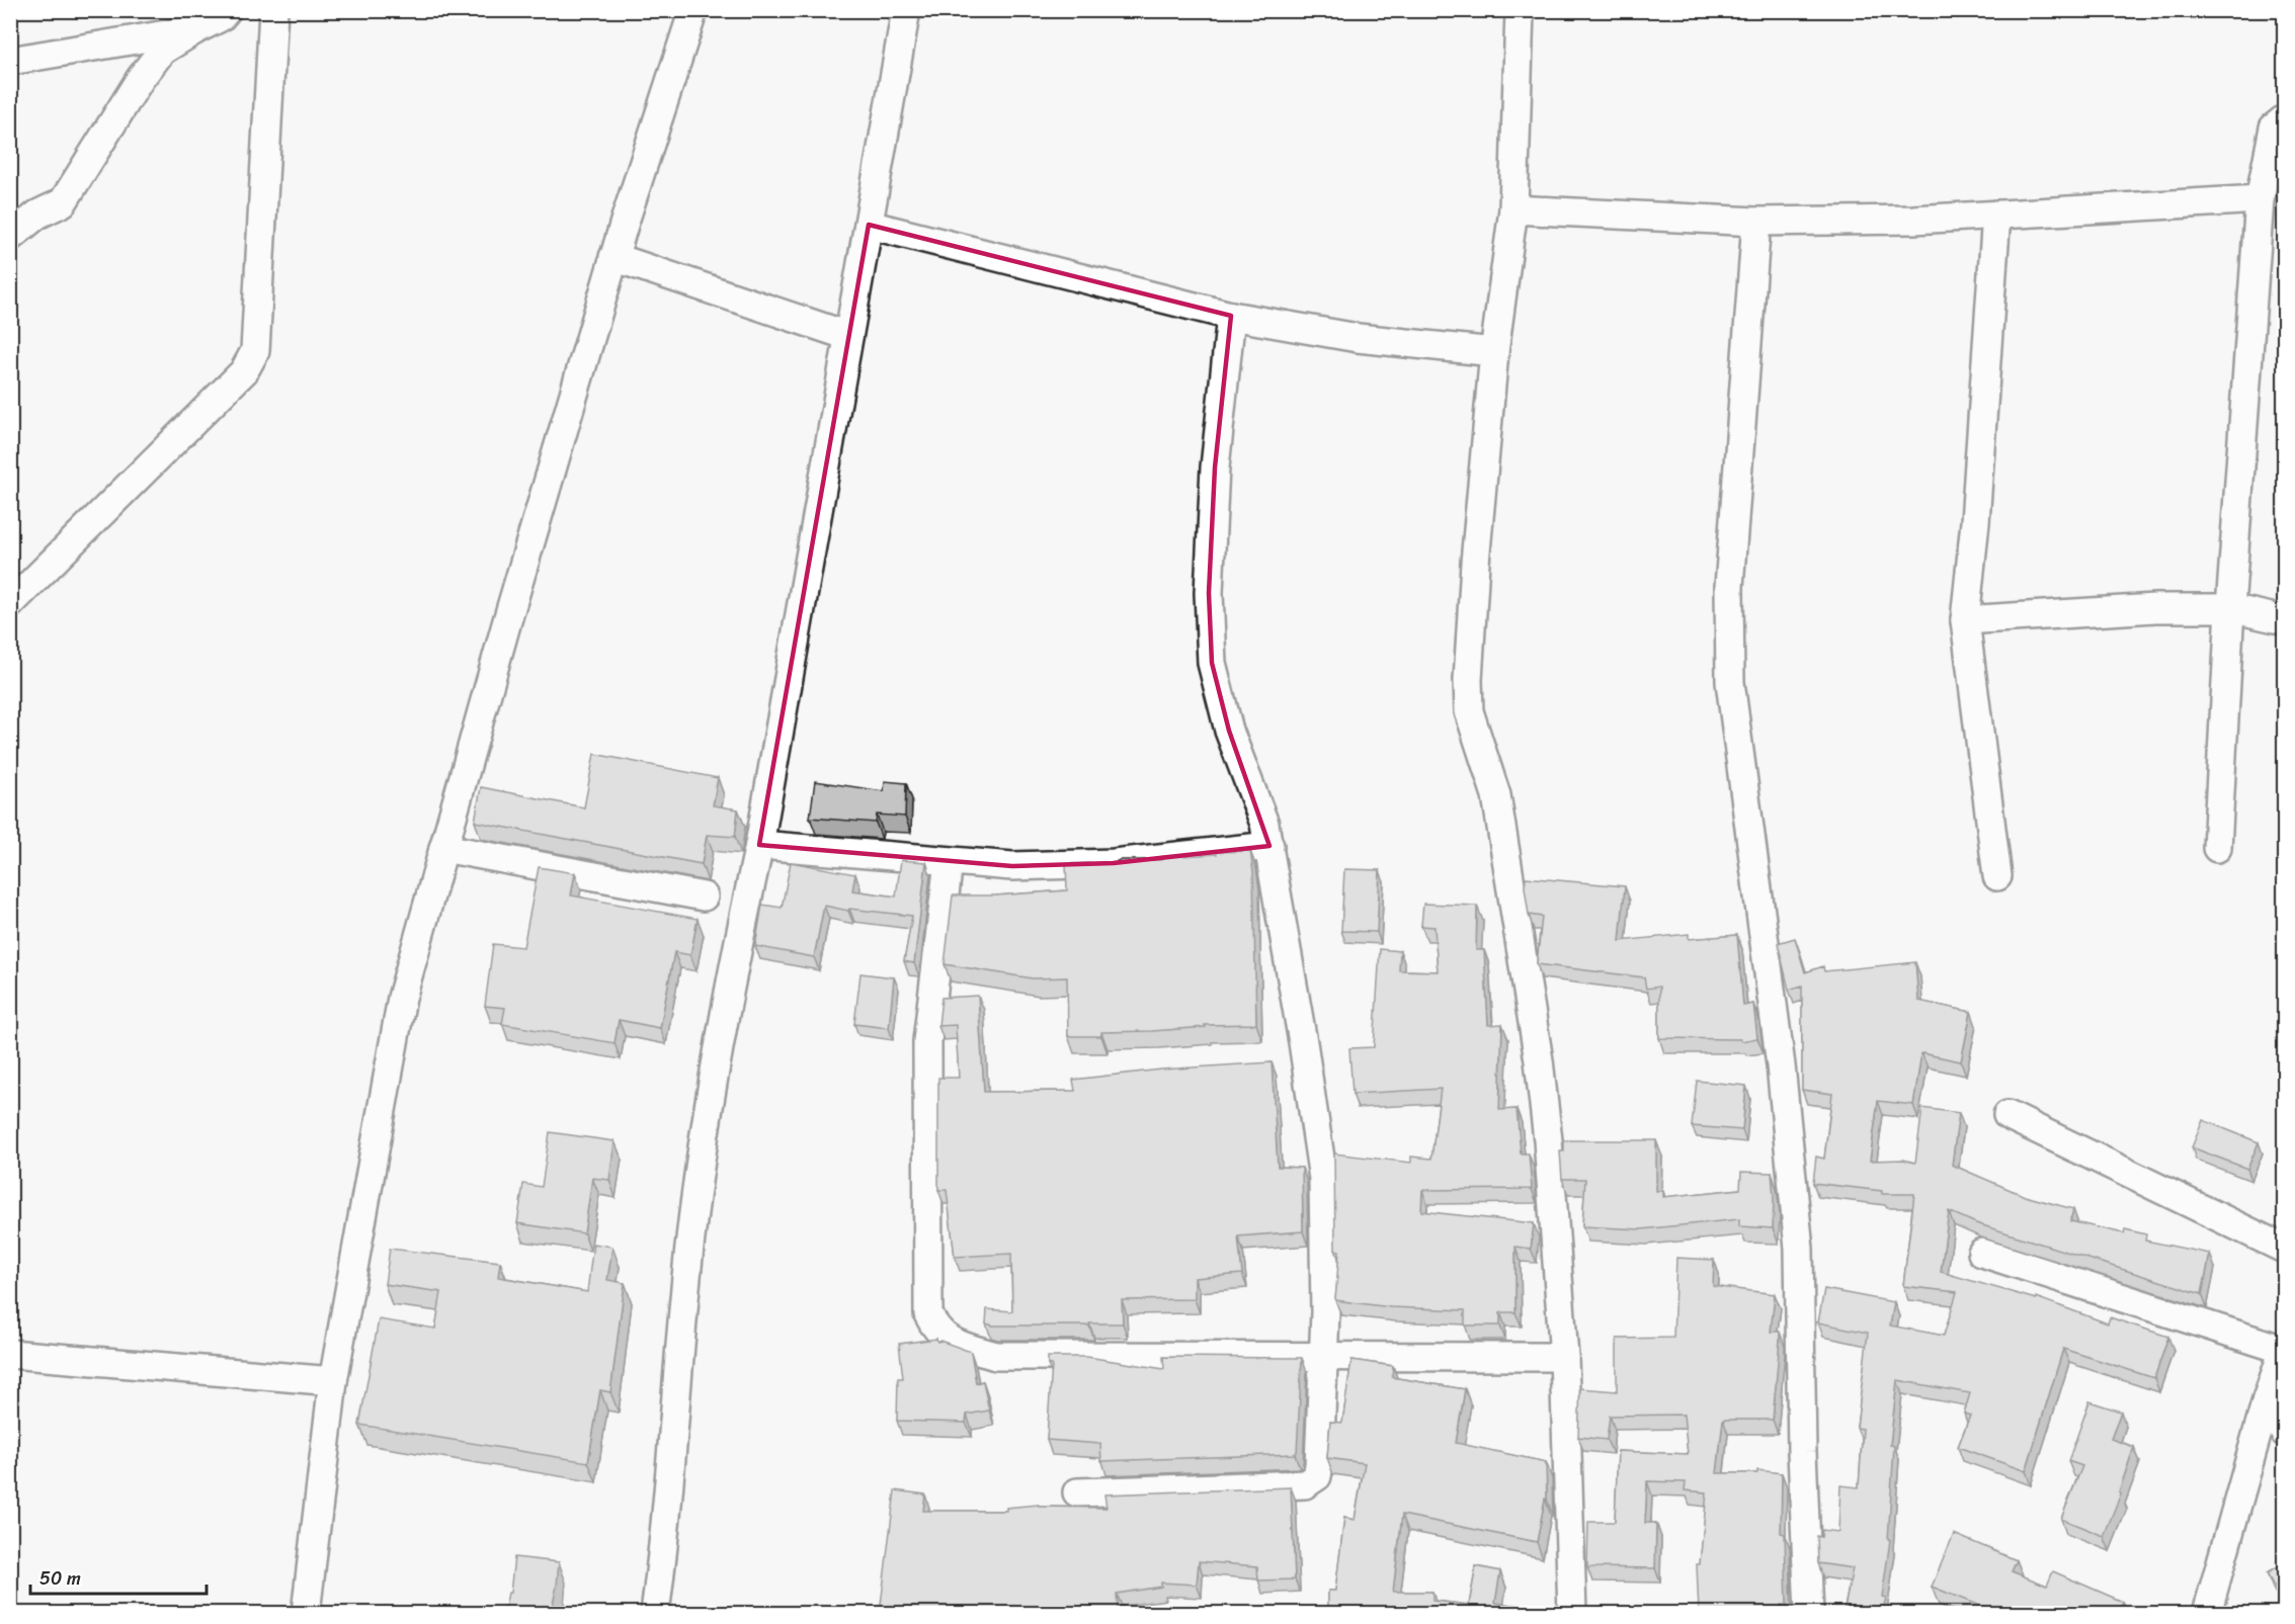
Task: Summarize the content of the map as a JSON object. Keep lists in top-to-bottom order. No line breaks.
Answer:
{"scale_bar":"50 m"}
